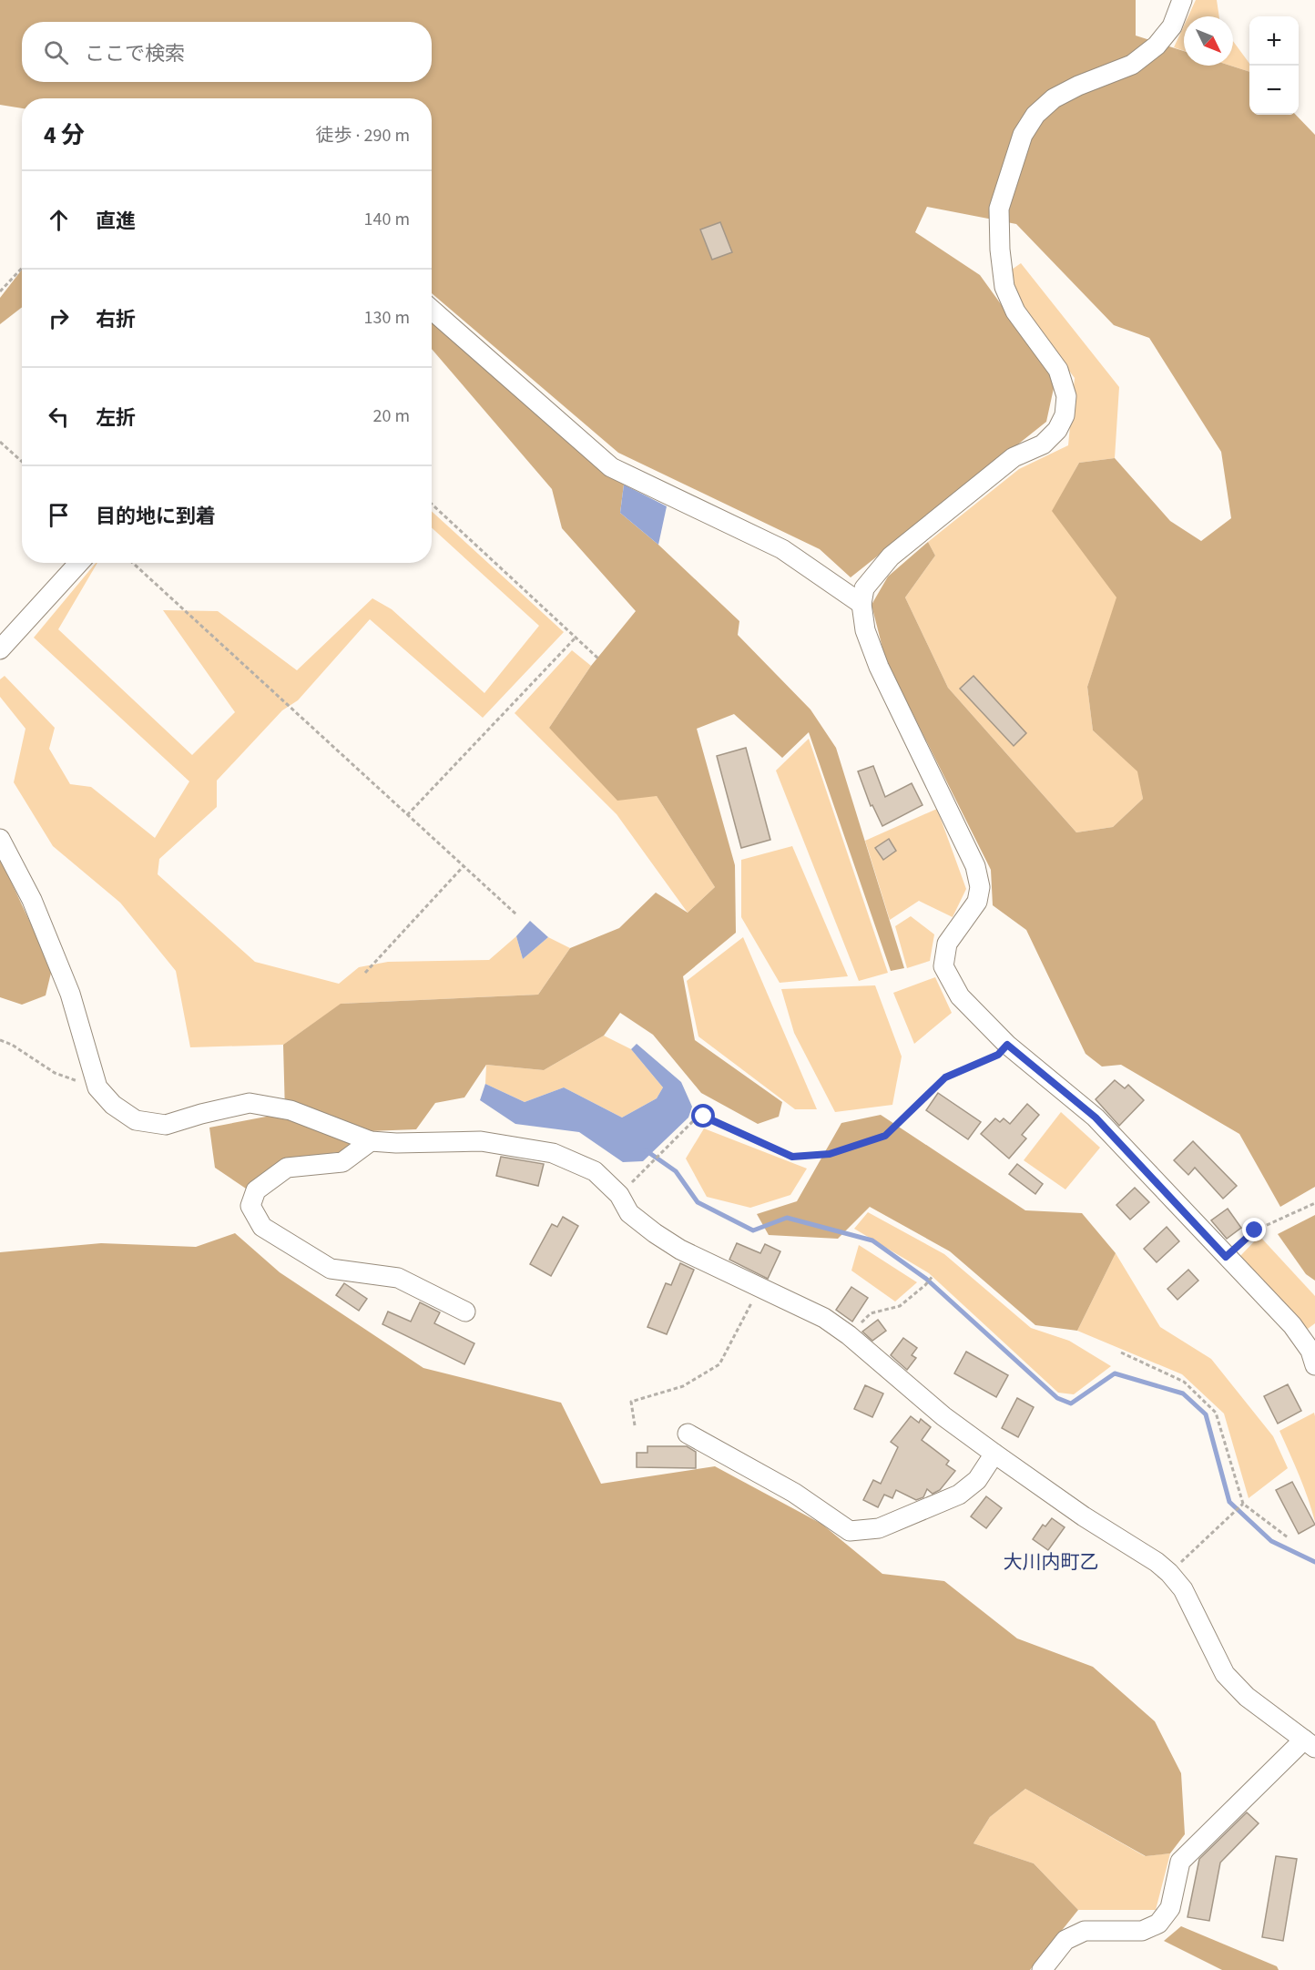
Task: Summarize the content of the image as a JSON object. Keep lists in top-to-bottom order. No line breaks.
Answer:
{"districts":["大川内町乙"],"north":"bottom right","page":{"map_buttons":["+","−"],"search":"ここで検索","heading":["4 分","徒歩 · 290 m"],"list":[["直進","140 m"],["右折","130 m"],["左折","20 m"],"目的地に到着"]}}
